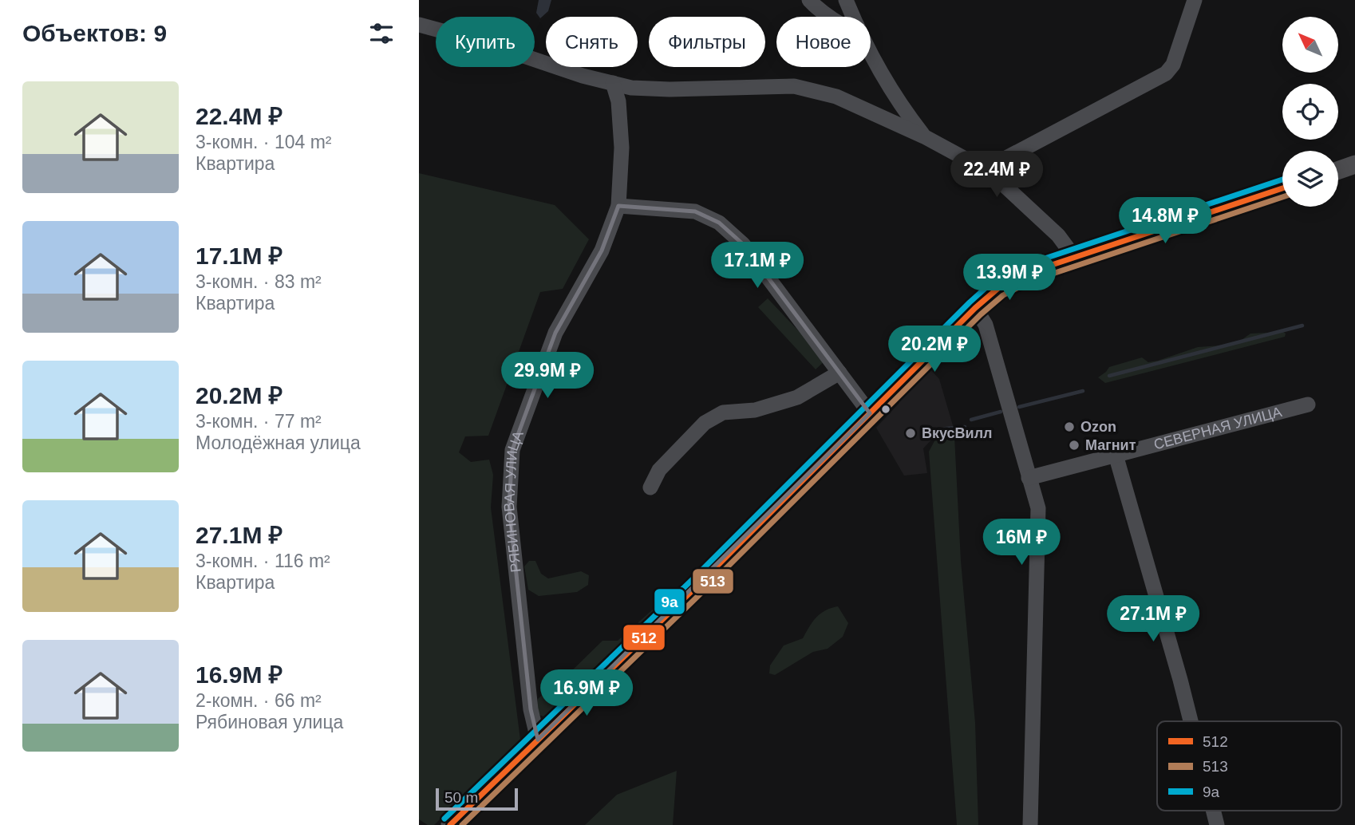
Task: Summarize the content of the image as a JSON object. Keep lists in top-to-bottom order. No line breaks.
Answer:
{"streets":{"street":["СЕВЕРНАЯ УЛИЦА","РЯБИНОВАЯ УЛИЦА"]},"places":["Ozon","ВкусВилл","Магнит"],"lines":["transit line 9а","transit line 512","transit line 513"],"legend":["512","513","9а"],"scale_bar":"50 m","north":"top left","page":{"heading":"Объектов: 9","chip":["Купить","Снять","Фильтры","Новое"],"list":[{"name":"22.4M ₽","note":"3-комн. · 104 m² · Квартира"},{"name":"17.1M ₽","note":"3-комн. · 83 m² · Квартира"},{"name":"20.2M ₽","note":"3-комн. · 77 m² · Молодёжная улица"},{"name":"27.1M ₽","note":"3-комн. · 116 m² · Квартира"},{"name":"16.9M ₽","note":"2-комн. · 66 m² · Рябиновая улица"}],"price":["22.4M ₽","14.8M ₽","17.1M ₽","13.9M ₽","20.2M ₽","29.9M ₽","16M ₽","27.1M ₽","16.9M ₽"],"scale":"50 m"}}
